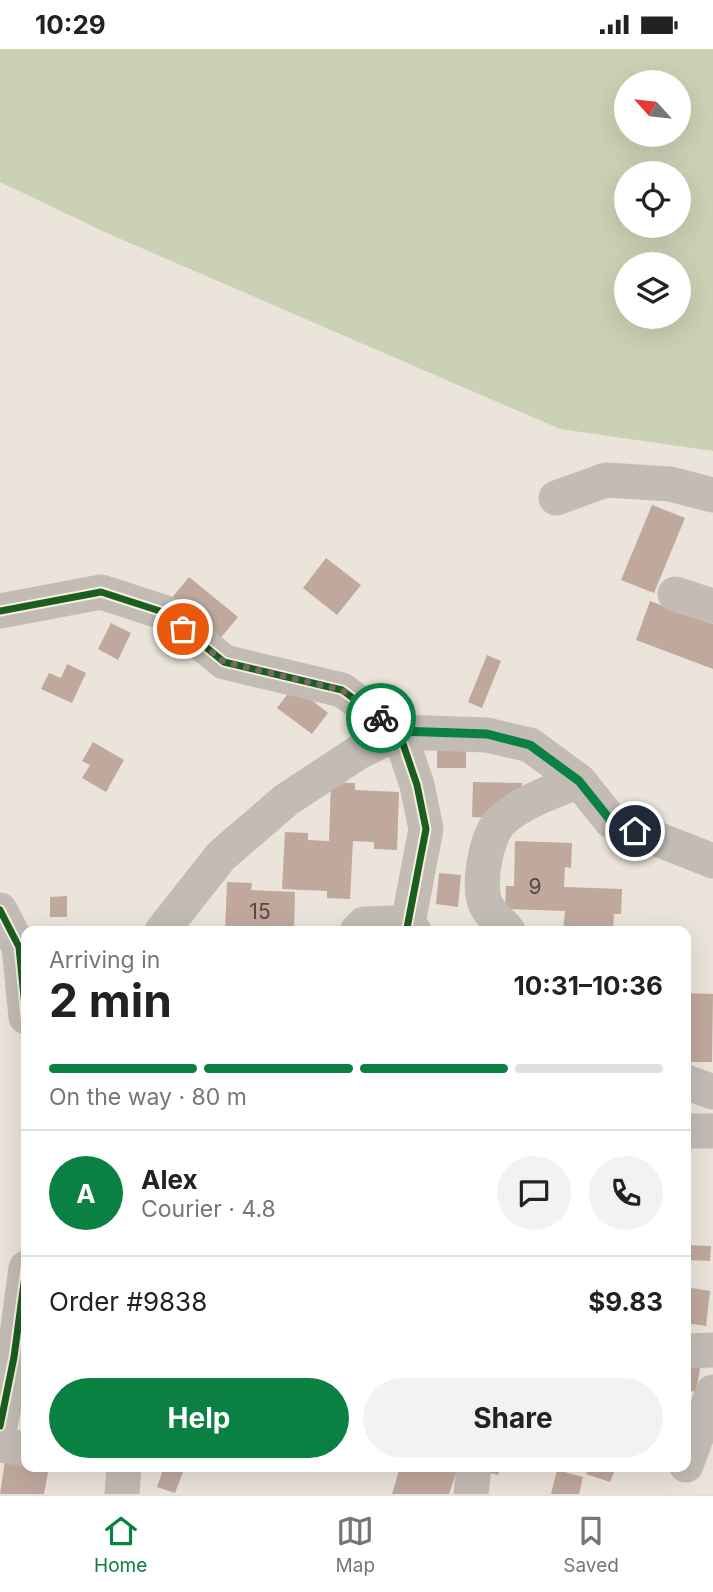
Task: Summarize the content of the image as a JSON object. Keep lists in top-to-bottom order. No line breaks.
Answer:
{"house_numbers":["9","15"],"north":"top left","page":{"status":"10:29","heading":["2 min","Arriving in","10:31–10:36"],"panel":["Alex","Courier · 4.8","Order #9838","$9.83"],"bar":"On the way · 80 m","round":"A","buttons":["Help","Share"],"tabs":["Home","Map","Saved"]}}
